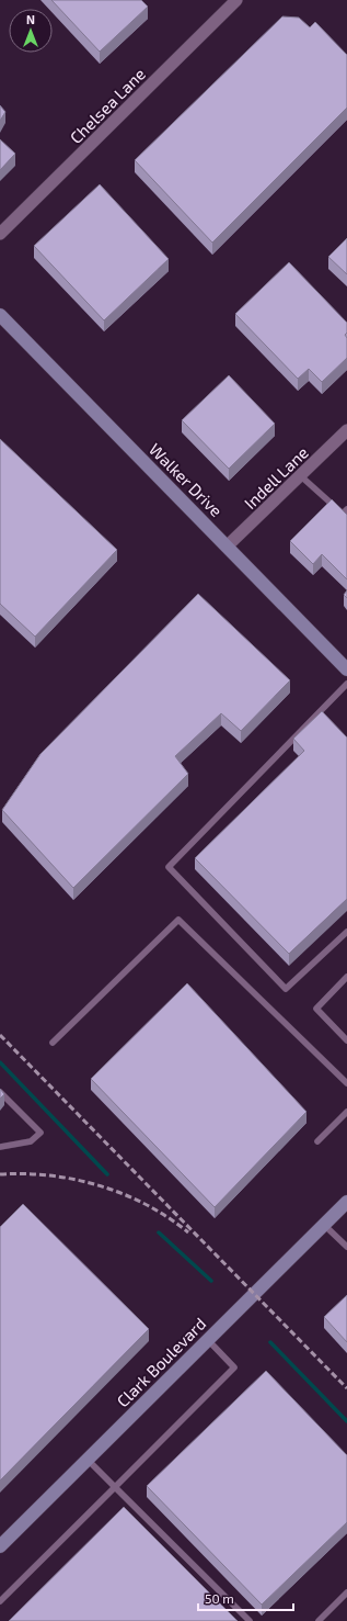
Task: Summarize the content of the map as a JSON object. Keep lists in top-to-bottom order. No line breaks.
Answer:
{"streets":{"street":["Chelsea Lane","Indell Lane","Walker Drive","Clark Boulevard"]},"crossings":[["Indell Lane","Walker Drive"]],"scale_bar":"50 m","north":"top"}
